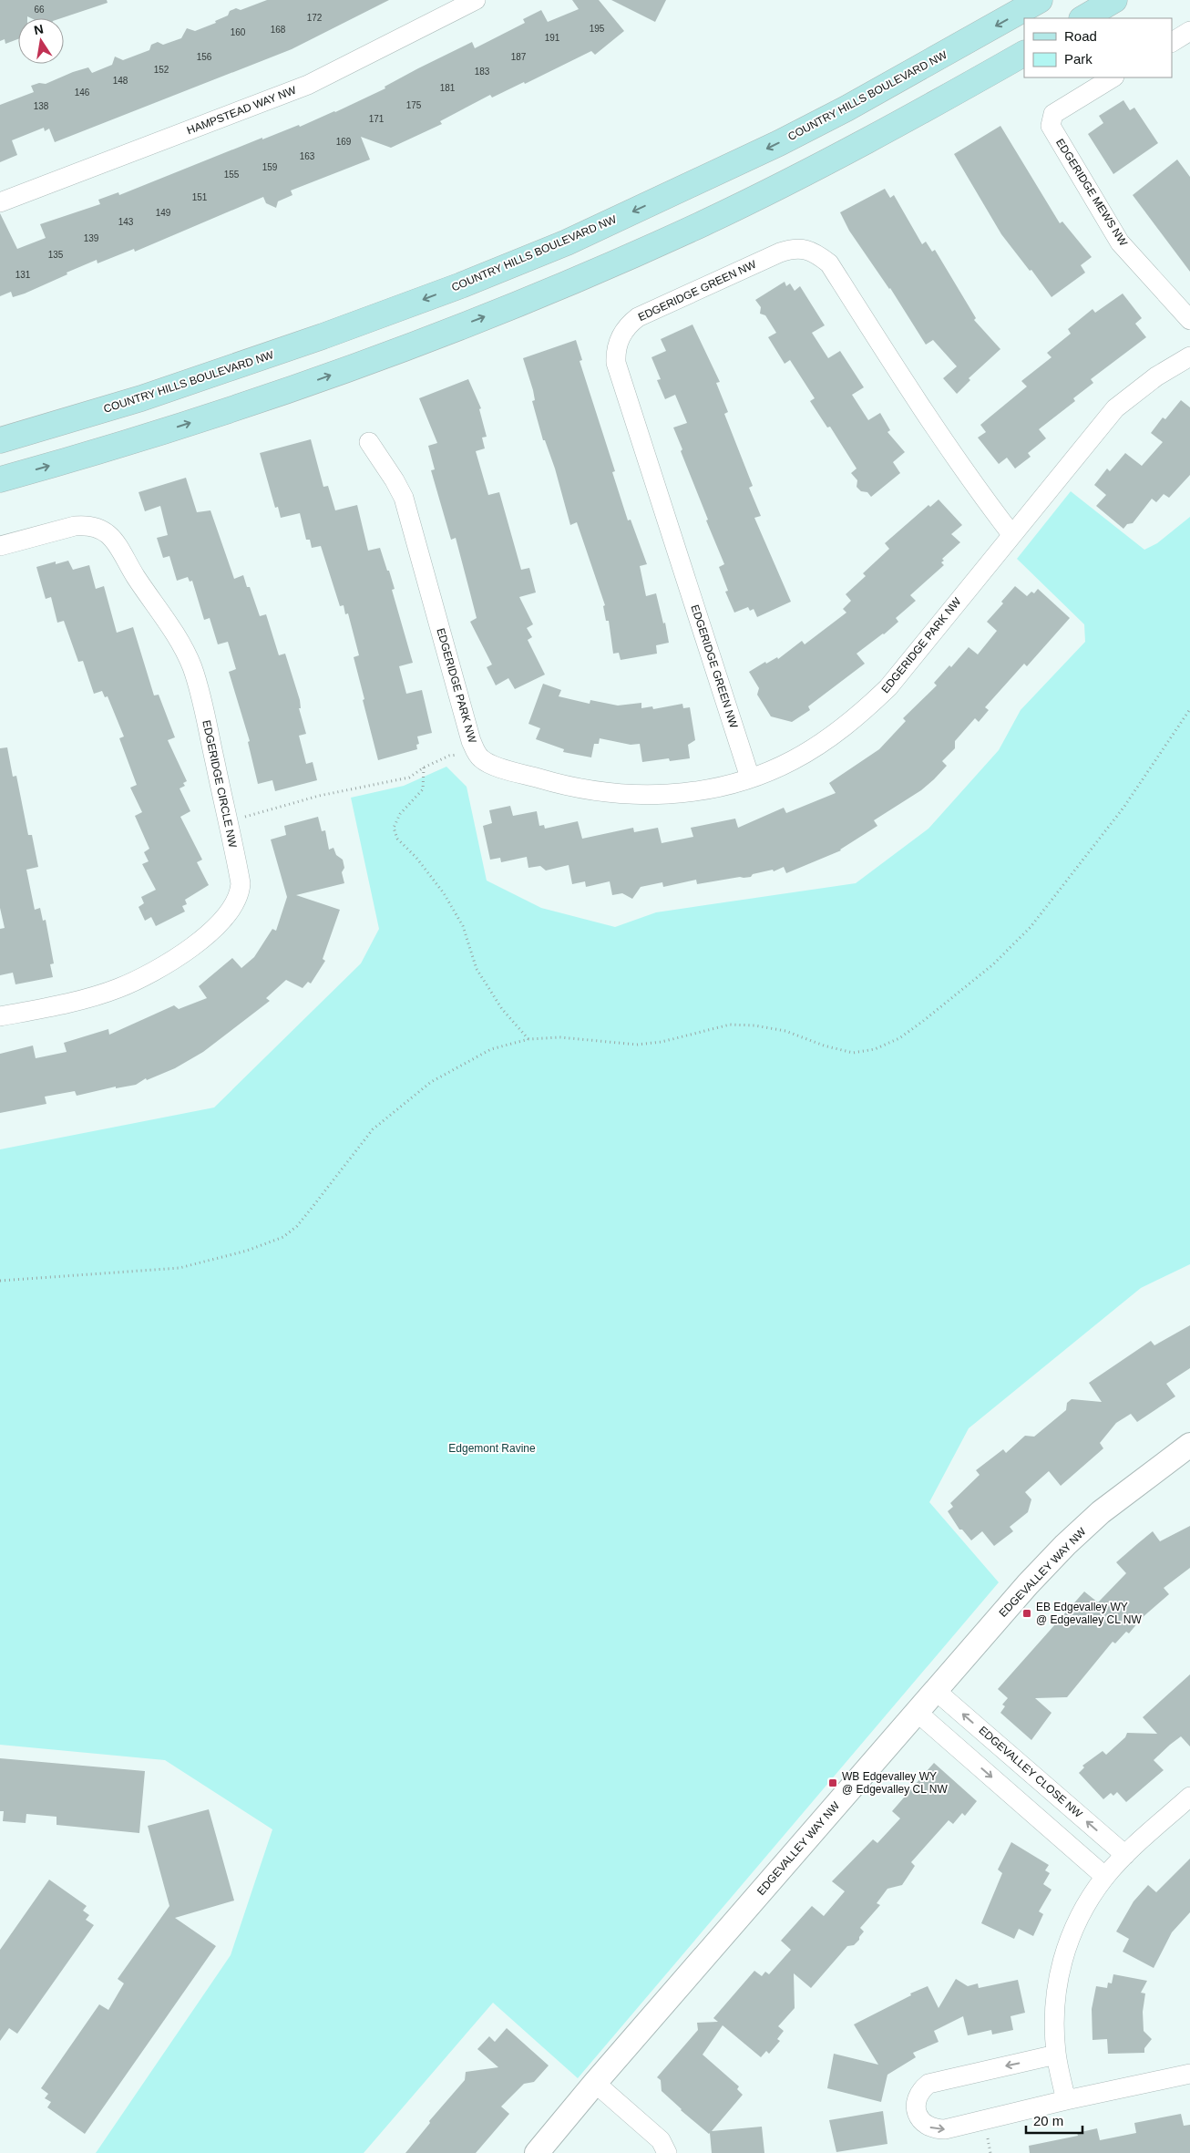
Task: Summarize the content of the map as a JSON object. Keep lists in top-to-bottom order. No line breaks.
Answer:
{"streets":{"main road":["COUNTRY HILLS BOULEVARD NW"],"street":["HAMPSTEAD WAY NW","EDGERIDGE MEWS NW","EDGERIDGE GREEN NW","EDGERIDGE PARK NW","EDGERIDGE CIRCLE NW","EDGEVALLEY WAY NW","EDGEVALLEY CLOSE NW"]},"crossings":[["EDGERIDGE GREEN NW","EDGERIDGE PARK NW"],["EDGEVALLEY WAY NW","EDGEVALLEY CLOSE NW"]],"parks":["Edgemont Ravine"],"places":{"transit":["EB Edgevalley WY @ Edgevalley CL NW","WB Edgevalley WY @ Edgevalley CL NW"]},"house_numbers":["66","172","195","168","160","191","156","187","152","183","148","181","146","175","138","171","169","163","159","155","151","149","143","139","135","131"],"legend":["Road","Park"],"scale_bar":"20 m","north":"top"}
